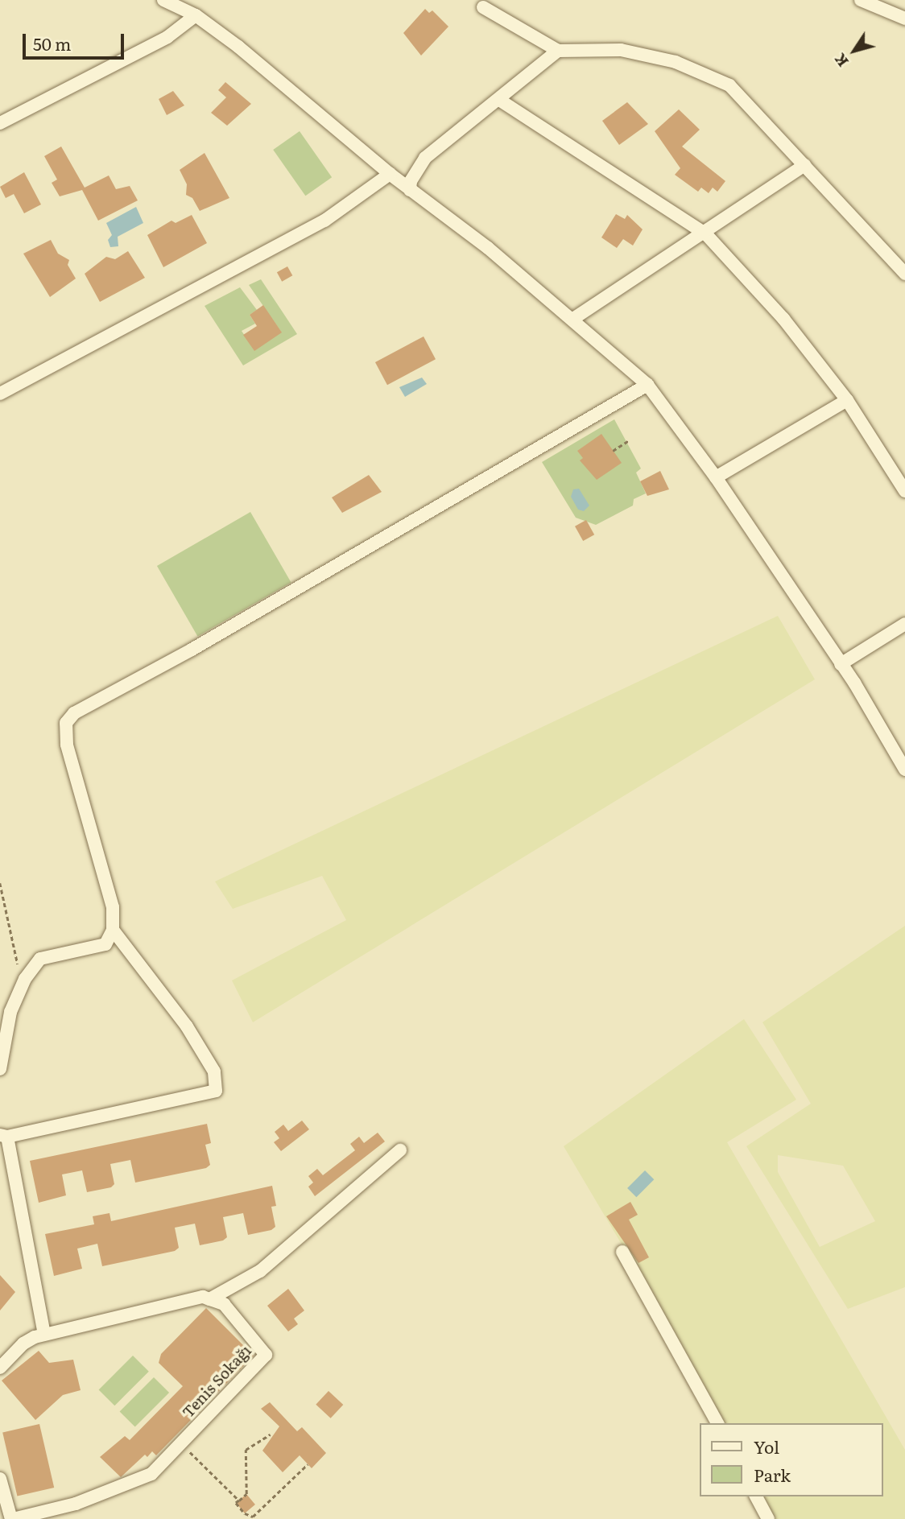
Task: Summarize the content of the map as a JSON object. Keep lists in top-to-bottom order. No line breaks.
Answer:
{"streets":{"street":["Tenis Sokağı"]},"legend":["Yol","Park"],"scale_bar":"50 m","north":"bottom left"}
